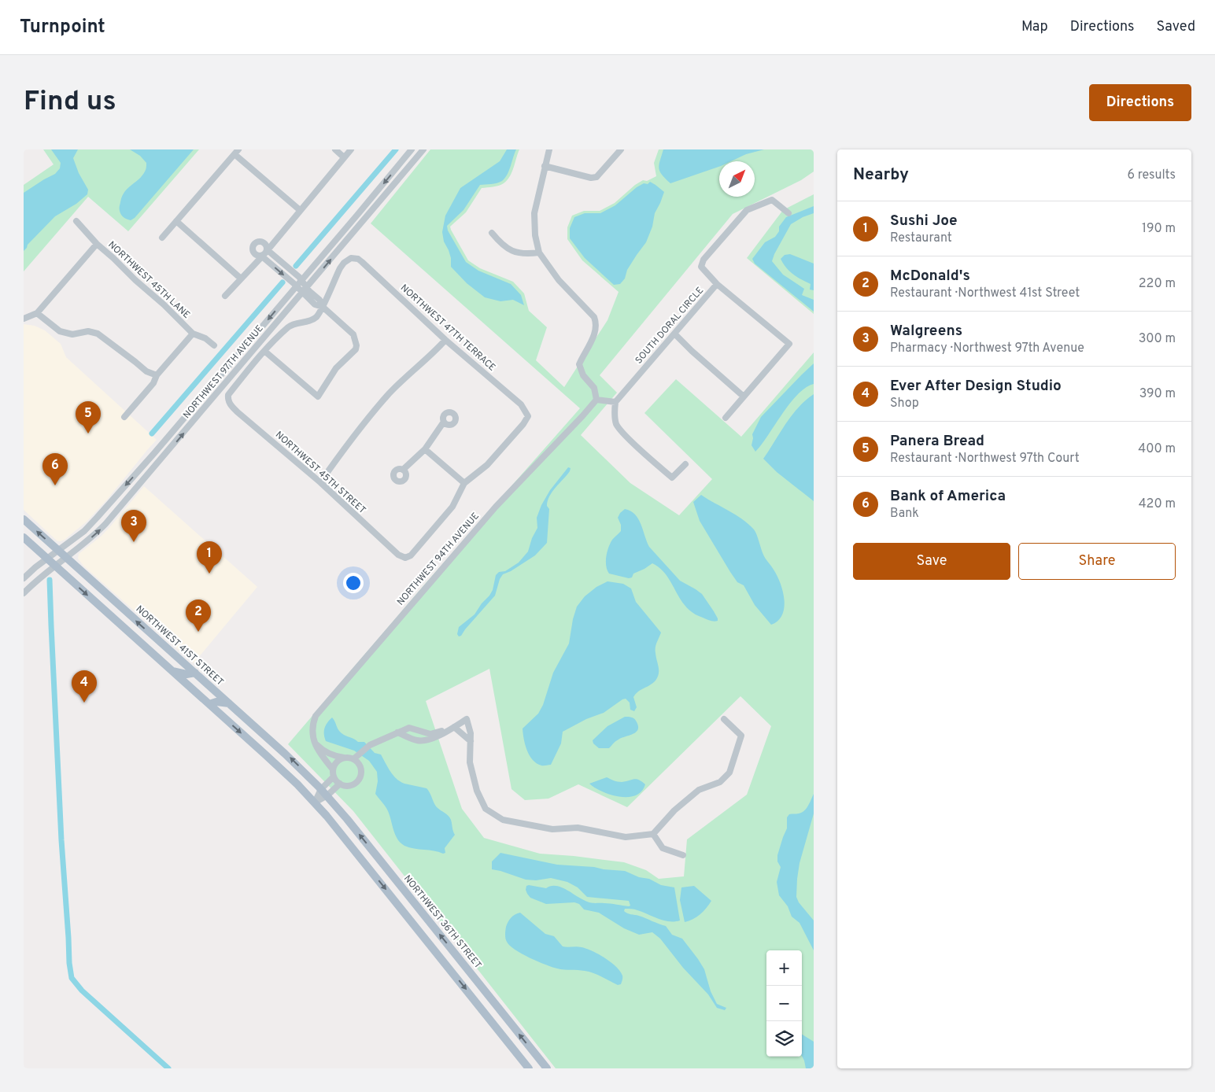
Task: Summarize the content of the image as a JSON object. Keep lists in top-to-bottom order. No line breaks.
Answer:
{"streets":{"main road":["NORTHWEST 41ST STREET","NORTHWEST 36TH STREET"],"street":["NORTHWEST 45TH LANE","SOUTH DORAL CIRCLE","NORTHWEST 47TH TERRACE","NORTHWEST 97TH AVENUE","NORTHWEST 45TH STREET","NORTHWEST 94TH AVENUE"]},"crossings":[["NORTHWEST 47TH TERRACE","NORTHWEST 45TH STREET"],["NORTHWEST 97TH AVENUE","NORTHWEST 41ST STREET"],["NORTHWEST 41ST STREET","NORTHWEST 36TH STREET"]],"north":"top right","page":{"header":"Turnpoint","nav":["Map","Directions","Saved"],"buttons":["Directions",["Save","Share"]],"title":"Find us","heading":["Nearby","6 results"],"list":[{"mark":"1","name":"Sushi Joe","note":"Restaurant","value":"190 m"},{"mark":"2","name":"McDonald's","note":"Restaurant · Northwest 41st Street","value":"220 m"},{"mark":"3","name":"Walgreens","note":"Pharmacy · Northwest 97th Avenue","value":"300 m"},{"mark":"4","name":"Ever After Design Studio","note":"Shop","value":"390 m"},{"mark":"5","name":"Panera Bread","note":"Restaurant · Northwest 97th Court","value":"400 m"},{"mark":"6","name":"Bank of America","note":"Bank","value":"420 m"}],"pins":["5","6","3","1","2","4"],"map_buttons":["+","−"]}}
